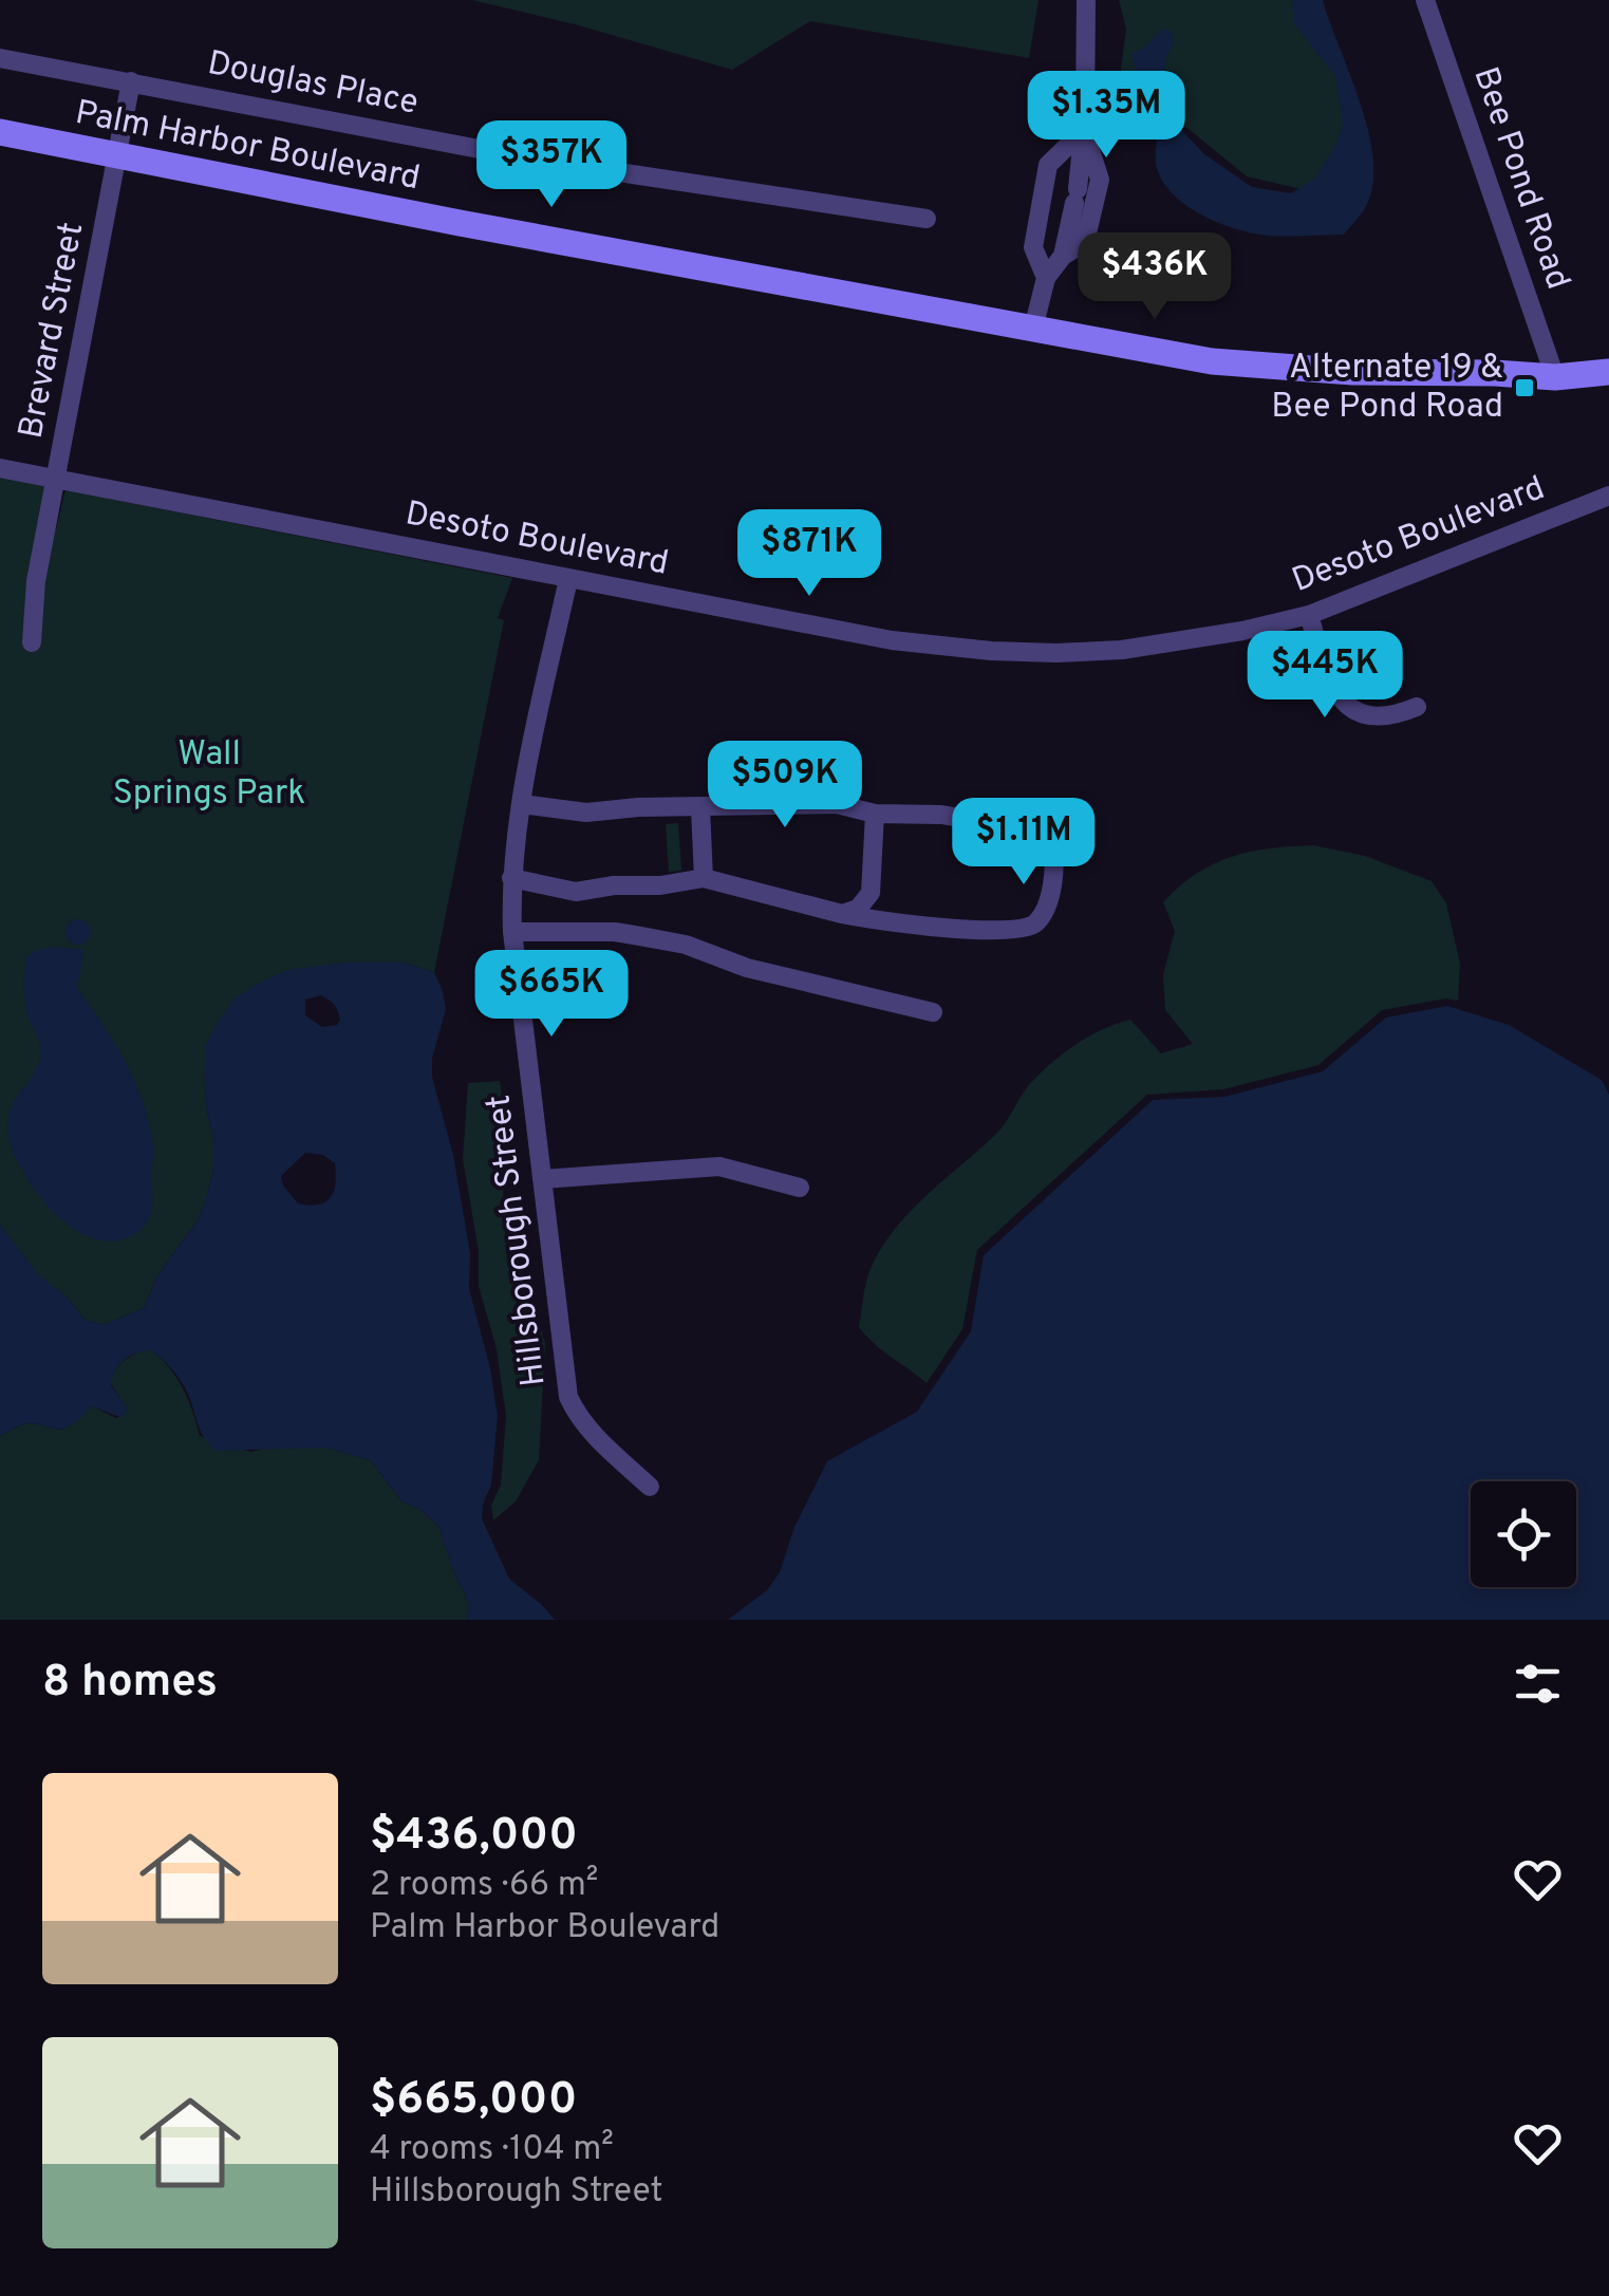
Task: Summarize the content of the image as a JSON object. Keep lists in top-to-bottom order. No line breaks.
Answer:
{"streets":{"main road":["Palm Harbor Boulevard"],"street":["Douglas Place","Bee Pond Road","Brevard Street","Desoto Boulevard","Hillsborough Street"]},"crossings":[["Douglas Place","Brevard Street"],["Palm Harbor Boulevard","Bee Pond Road"],["Palm Harbor Boulevard","Brevard Street"],["Brevard Street","Desoto Boulevard"],["Desoto Boulevard","Hillsborough Street"]],"parks":["Wall Springs Park"],"places":{"transit":["Alternate 19 & Bee Pond Road"]},"page":{"price":["$1.35M","$357K","$436K","$871K","$445K","$509K","$1.11M","$665K"],"heading":"8 homes","list":[{"name":"$436,000","note":"2 rooms · 66 m² · Palm Harbor Boulevard"},{"name":"$665,000","note":"4 rooms · 104 m² · Hillsborough Street"}]}}
